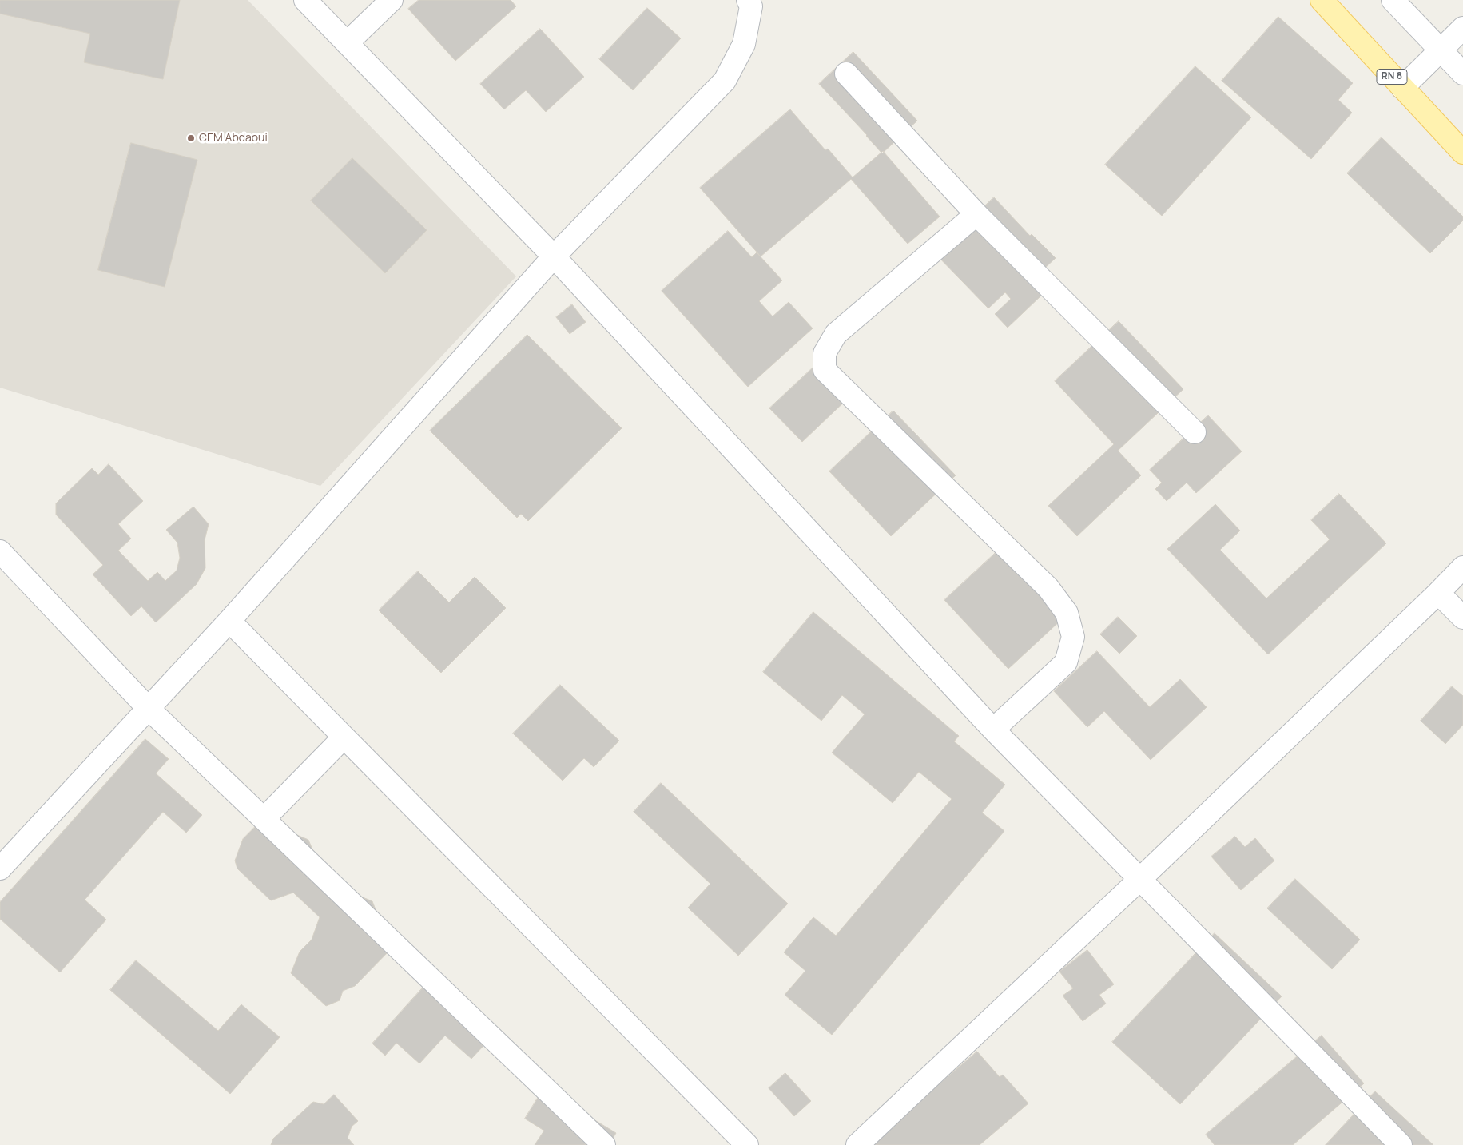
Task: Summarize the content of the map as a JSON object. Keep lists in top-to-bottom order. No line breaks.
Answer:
{"streets":{"main road":["RN 8"]},"places":["CEM Abdaoui"]}
